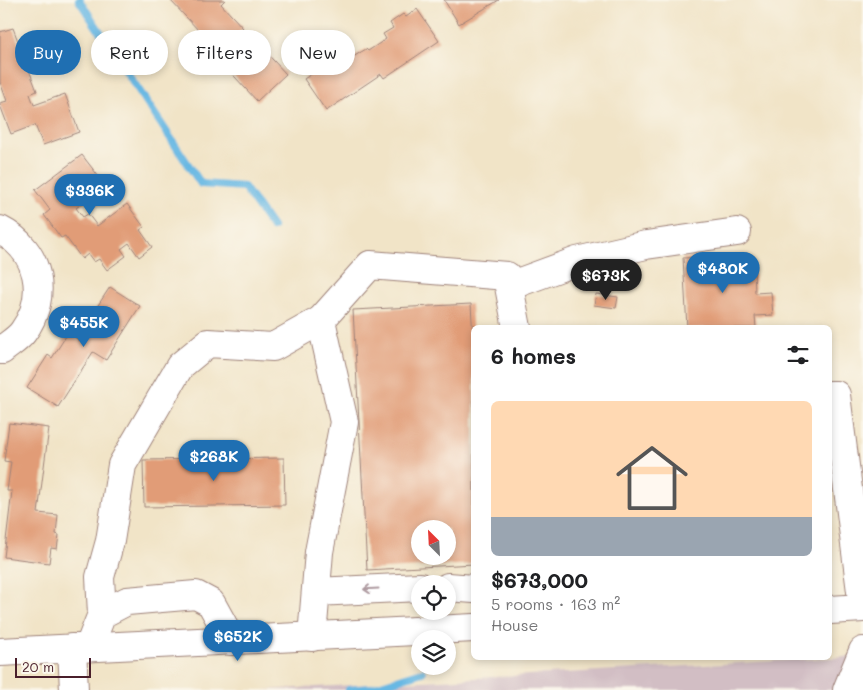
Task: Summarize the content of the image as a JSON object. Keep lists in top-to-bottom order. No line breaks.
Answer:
{"scale_bar":"20 m","north":"top left","page":{"chip":["Buy","Rent","Filters","New"],"price":["$336K","$480K","$673K","$455K","$268K","$652K"],"heading":"6 homes","list":[{"name":"$673,000","note":"5 rooms · 163 m² · House"}],"scale":"20 m"}}
